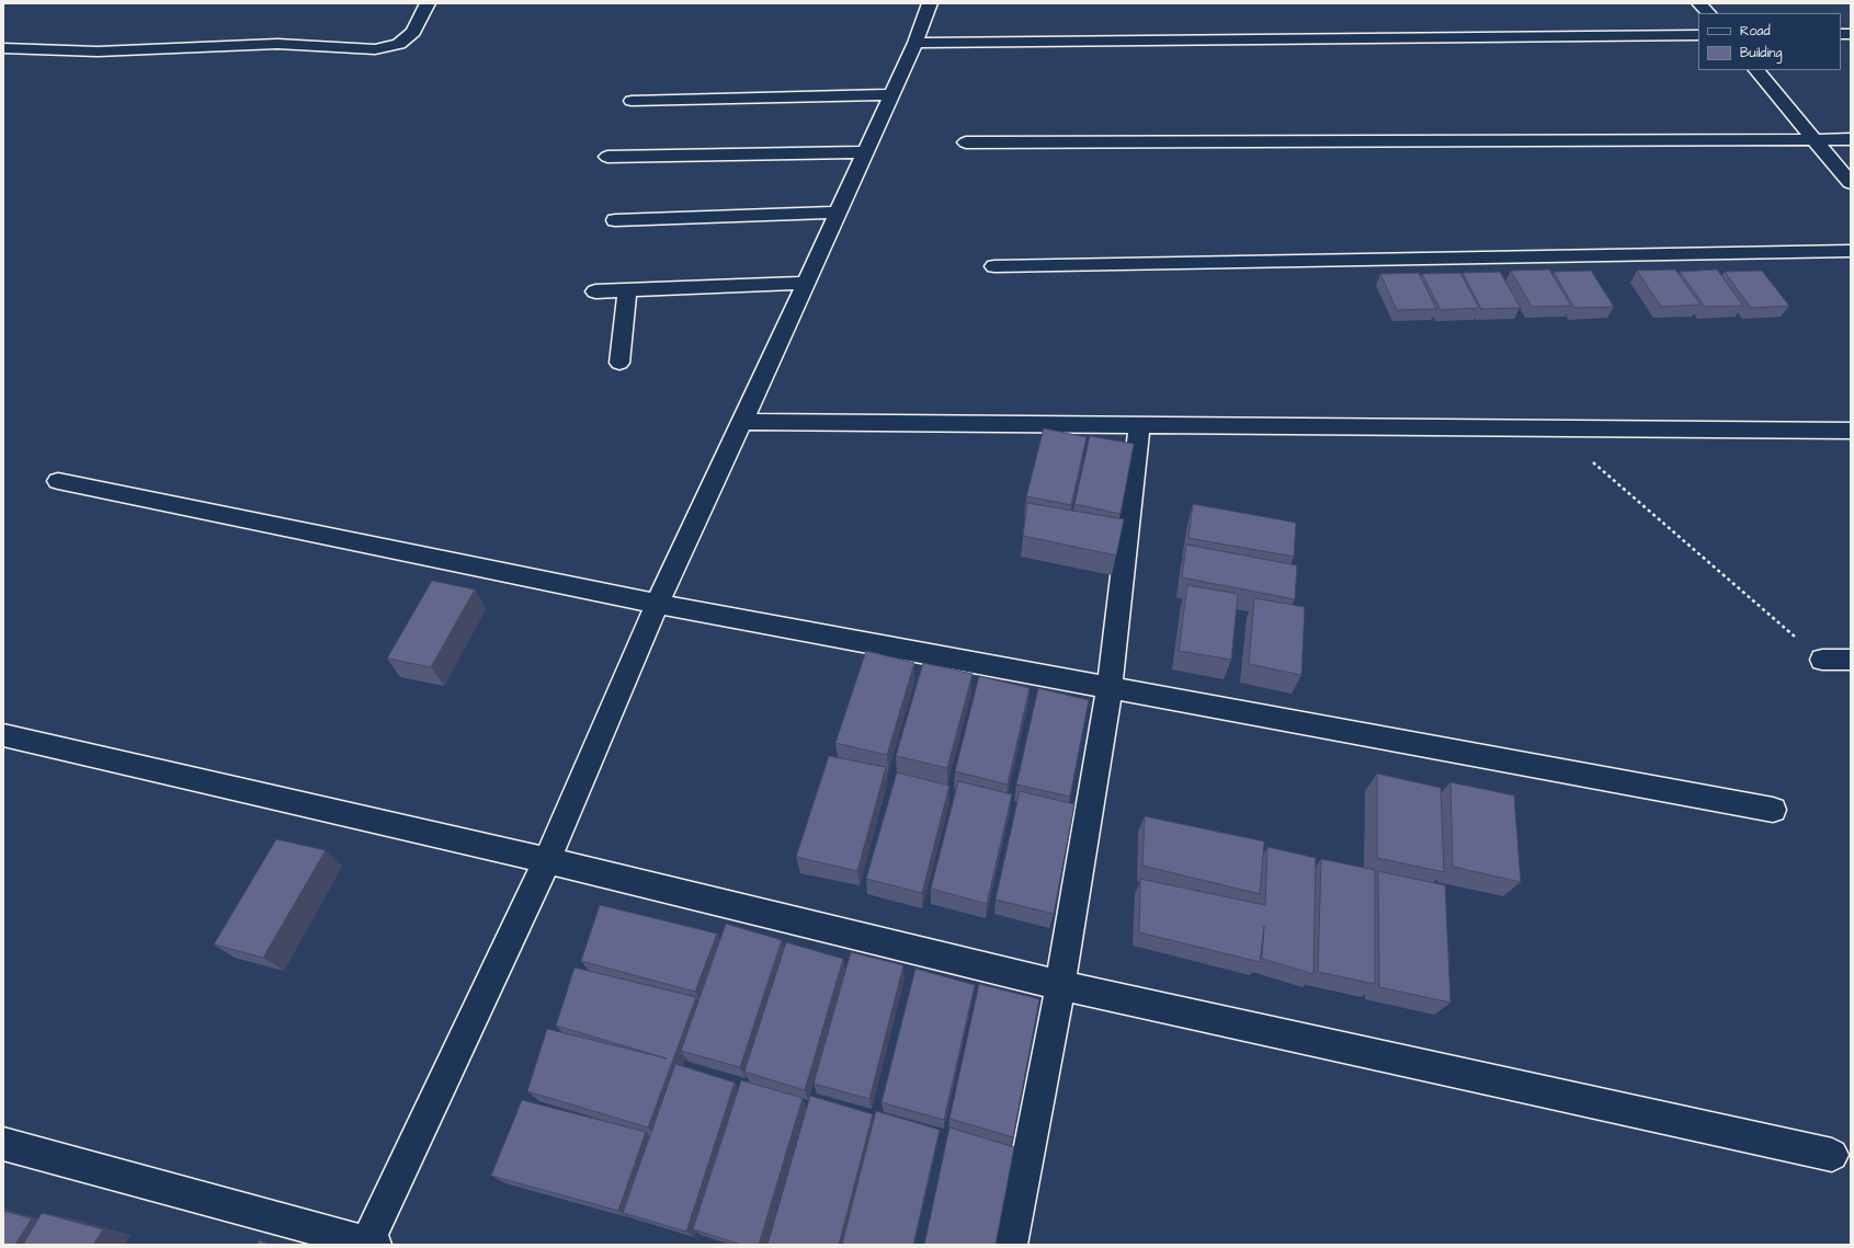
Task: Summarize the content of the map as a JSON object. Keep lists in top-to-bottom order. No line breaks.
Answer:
{"legend":["Road","Building"]}
